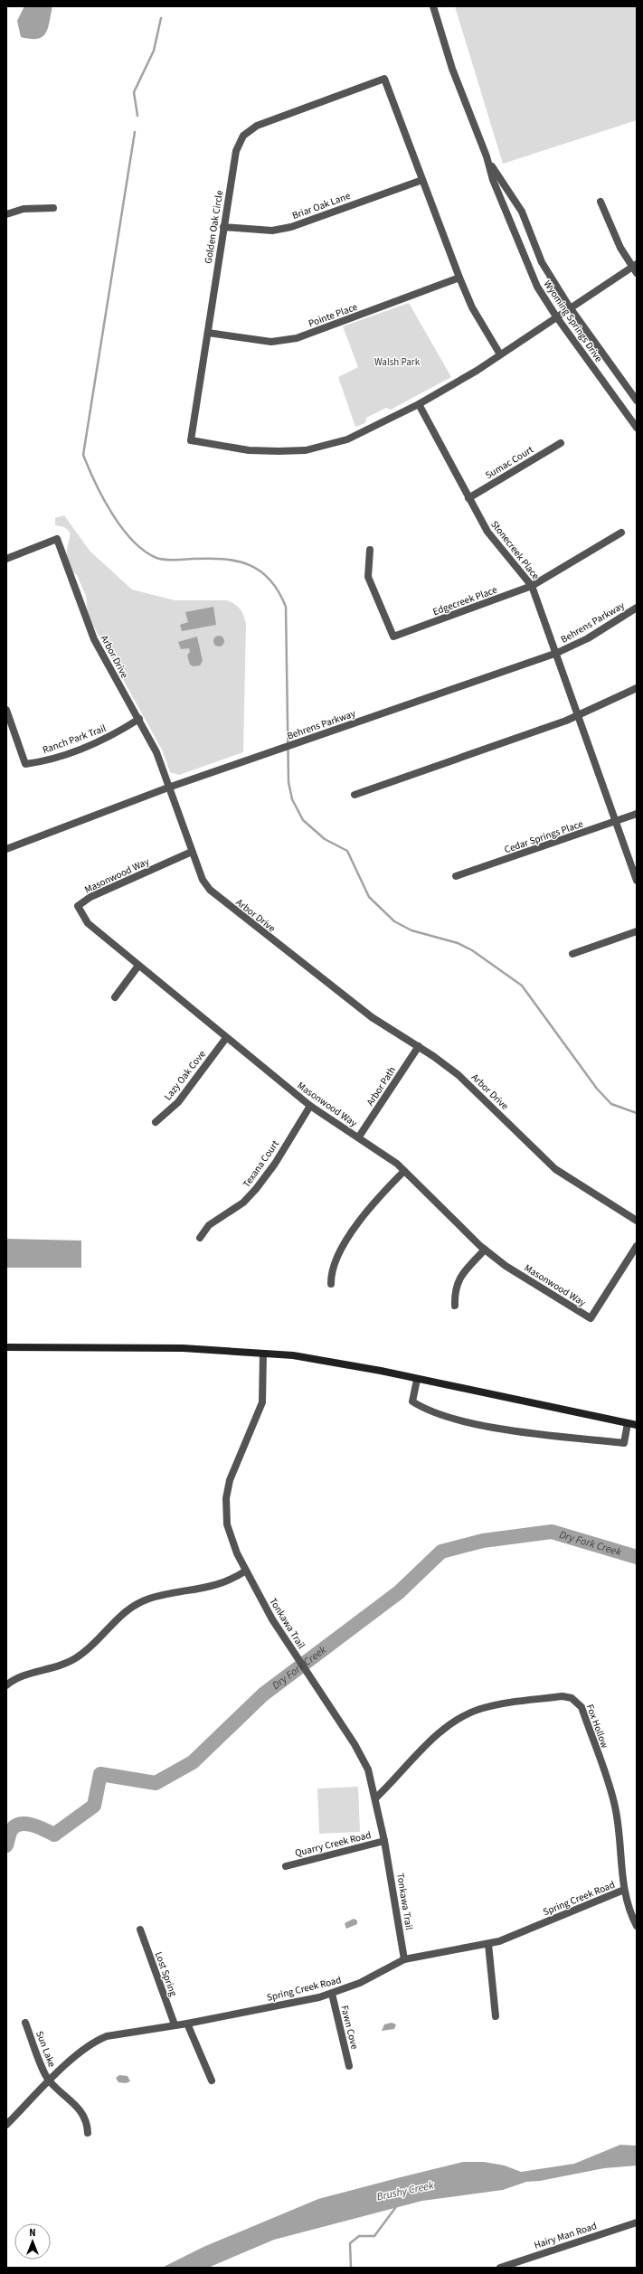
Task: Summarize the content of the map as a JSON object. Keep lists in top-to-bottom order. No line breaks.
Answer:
{"streets":{"street":["Briar Oak Lane","Golden Oak Circle","Pointe Place","Wyoming Springs Drive","Sumac Court","Stonecreek Place","Edgecreek Place","Behrens Parkway","Arbor Drive","Ranch Park Trail","Cedar Springs Place","Masonwood Way","Lazy Oak Cove","Arbor Path","Texana Court","Tonkawa Trail","Fox Hollow","Quarry Creek Road","Spring Creek Road","Lost Spring","Fawn Cove","Sun Lake","Hairy Man Road"]},"crossings":[["Briar Oak Lane","Golden Oak Circle"],["Golden Oak Circle","Pointe Place"],["Golden Oak Circle","Wyoming Springs Drive"],["Golden Oak Circle","Stonecreek Place"],["Sumac Court","Stonecreek Place"],["Stonecreek Place","Edgecreek Place"],["Stonecreek Place","Behrens Parkway"],["Stonecreek Place","Cedar Springs Place"],["Behrens Parkway","Arbor Drive"],["Arbor Drive","Ranch Park Trail"],["Arbor Drive","Masonwood Way"],["Arbor Drive","Arbor Path"],["Masonwood Way","Lazy Oak Cove"],["Masonwood Way","Arbor Path"],["Masonwood Way","Texana Court"],["Tonkawa Trail","Fox Hollow"],["Tonkawa Trail","Quarry Creek Road"],["Tonkawa Trail","Spring Creek Road"],["Fox Hollow","Spring Creek Road"],["Spring Creek Road","Lost Spring"],["Spring Creek Road","Fawn Cove"],["Spring Creek Road","Sun Lake"]],"water":["Dry Fork Creek","Brushy Creek"],"parks":["Walsh Park"],"north":"top"}
